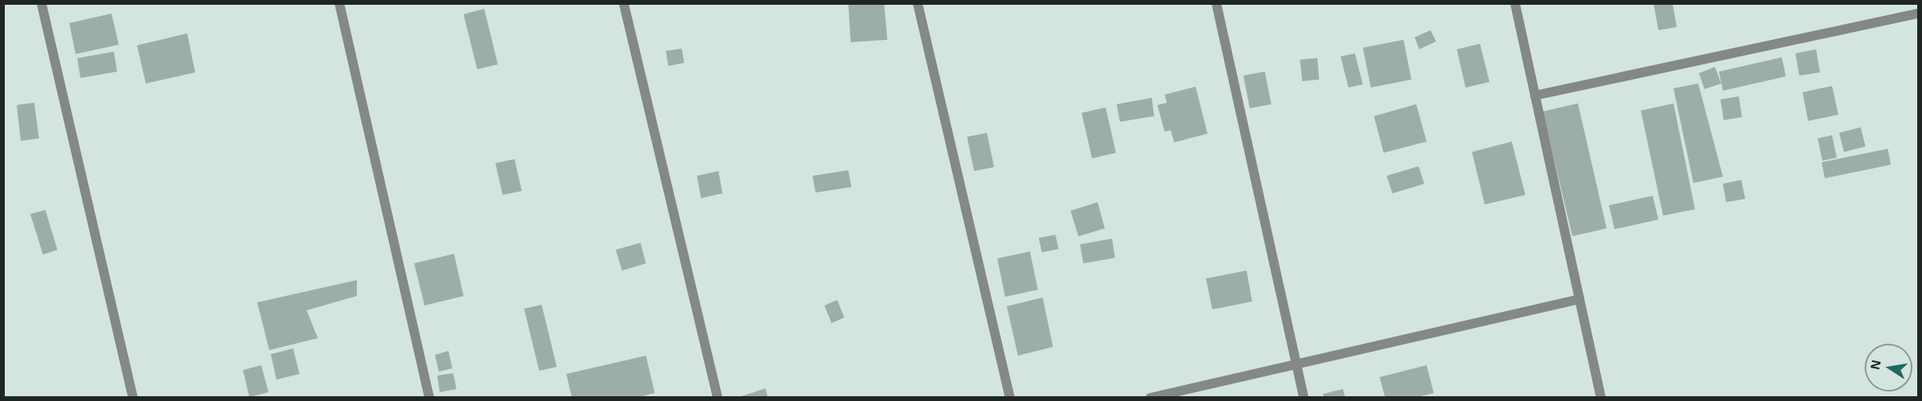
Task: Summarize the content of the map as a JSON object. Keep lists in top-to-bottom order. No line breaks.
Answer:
{"north":"left"}
